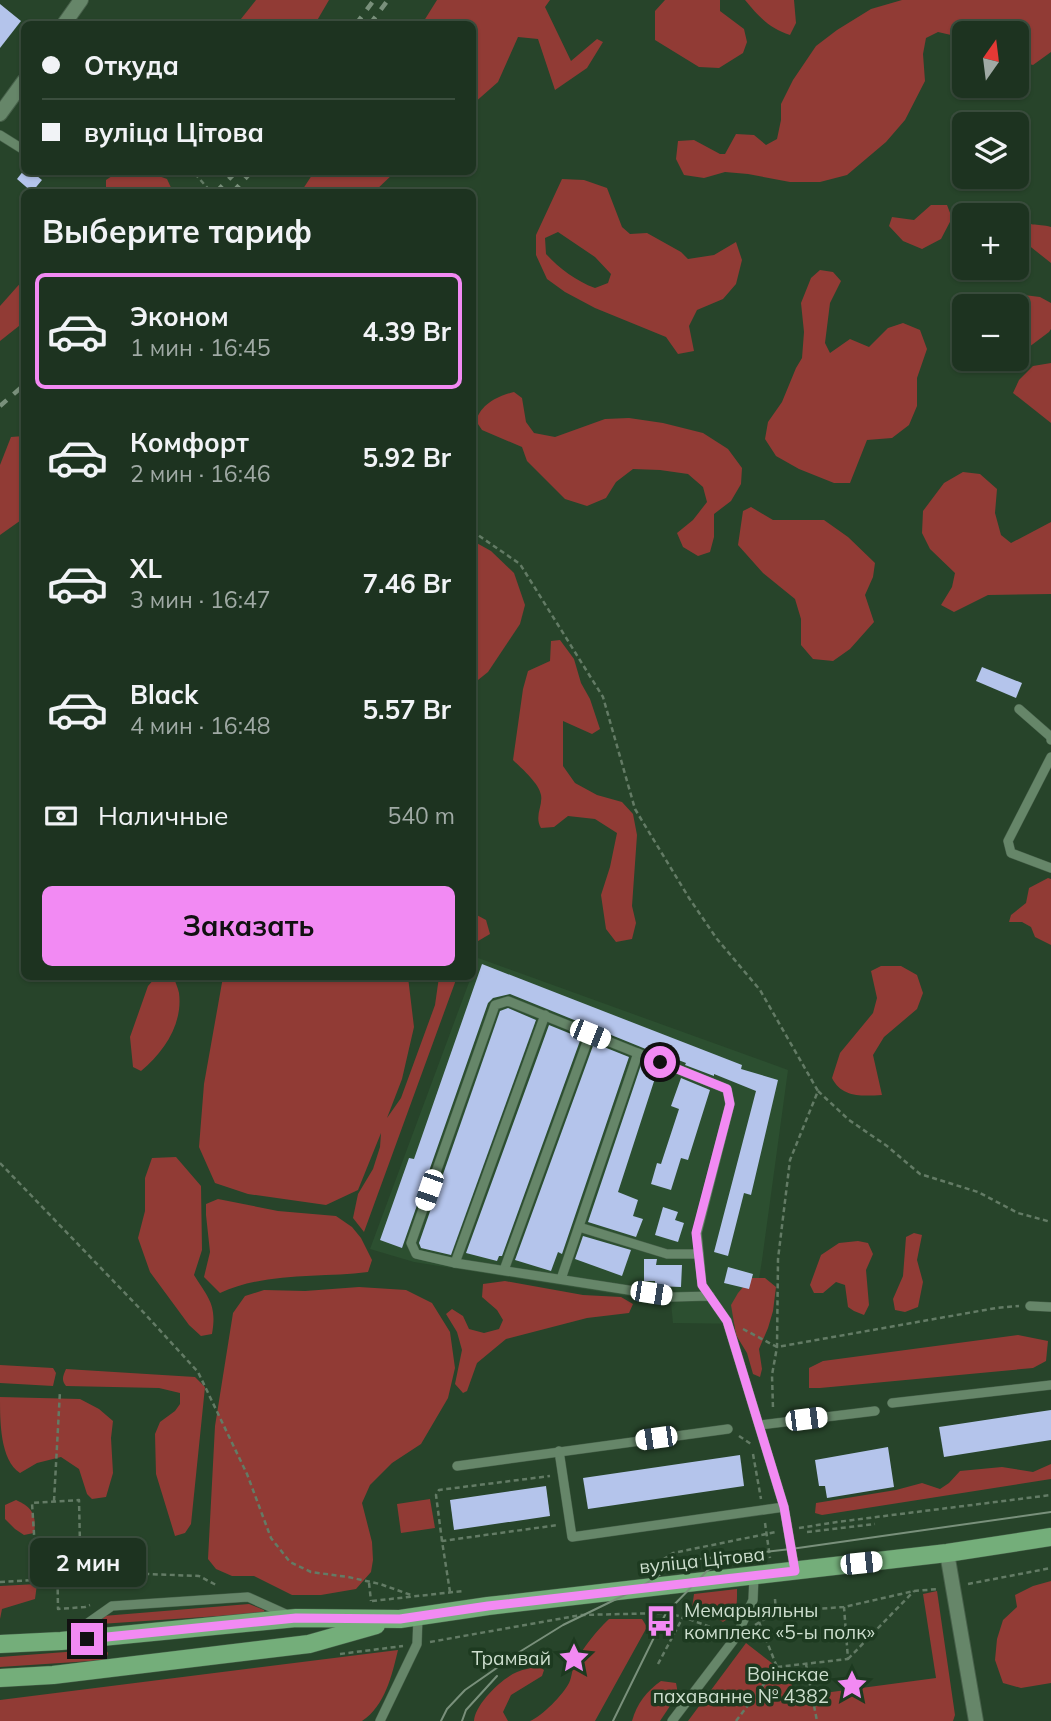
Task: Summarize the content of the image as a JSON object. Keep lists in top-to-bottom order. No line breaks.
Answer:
{"streets":{"main road":["вуліца Цітова"]},"places":{"bus stop":["Мемарыяльны комплекс «5-ы полк»"],"place":["Трамвай","Воінскае пахаванне № 4382"]},"north":"top","page":{"map_buttons":["+","−"],"banner":["Откуда","вуліца Цітова"],"heading":"Выберите тариф","list":[{"name":"Эконом","note":"1 мин · 16:45","value":"4.39 Br"},{"name":"Комфорт","note":"2 мин · 16:46","value":"5.92 Br"},{"name":"XL","note":"3 мин · 16:47","value":"7.46 Br"},{"name":"Black","note":"4 мин · 16:48","value":"5.57 Br"}],"pay":["Наличные","540 m"],"buttons":"Заказать","bubble":"2 мин"}}
